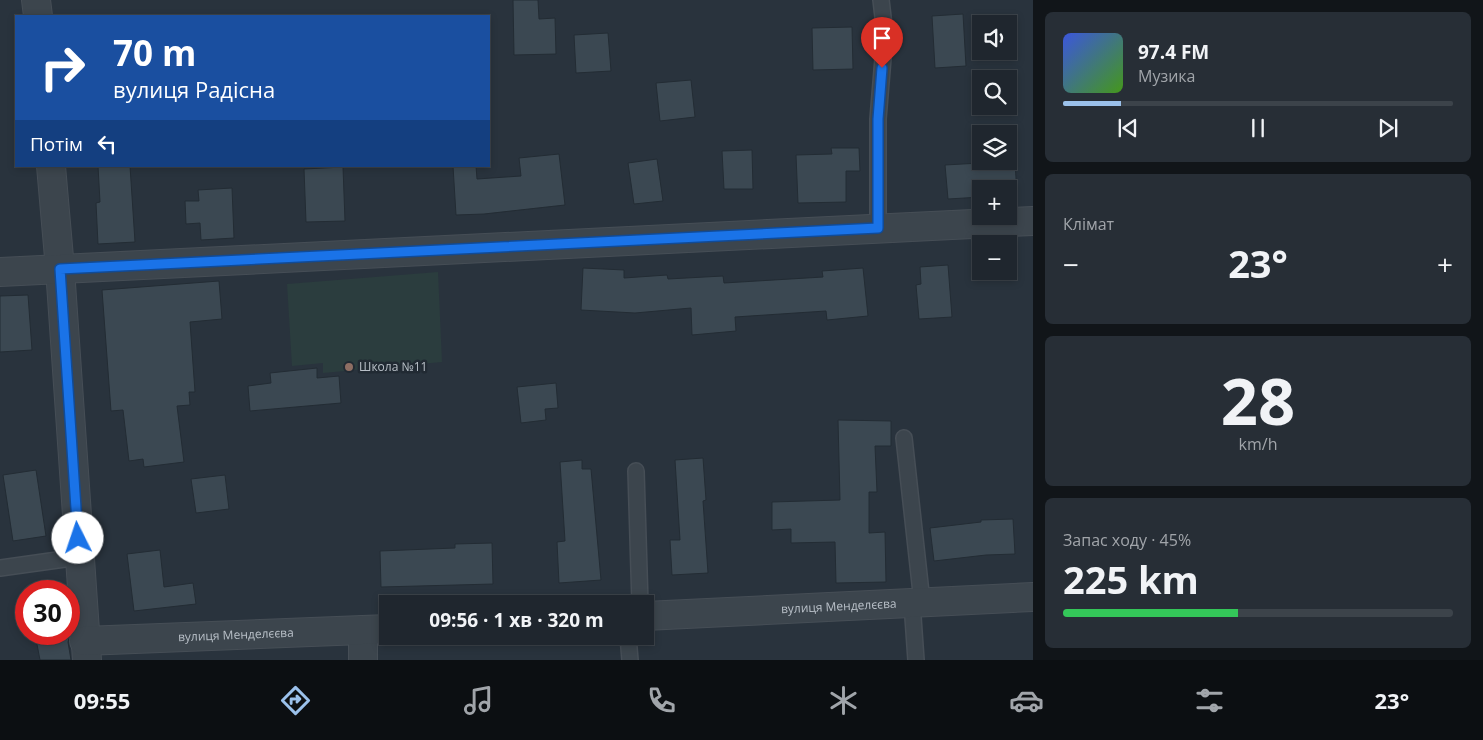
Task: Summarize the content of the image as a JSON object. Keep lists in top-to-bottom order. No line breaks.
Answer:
{"streets":{"street":["вулиця Менделєєва"]},"places":["Школа №11"],"page":{"map_buttons":["+","−"],"turn":["70 m","вулиця Радісна"],"song":["97.4 FM","Музика"],"then":"Потім","tile":["Клімат",["28","km/h"],["Запас ходу · 45%","225 km"]],"heat":["−","23°","+"],"limit":"30","trip":"09:56 · 1 хв · 320 m","tabs":["09:55","23°"]}}
